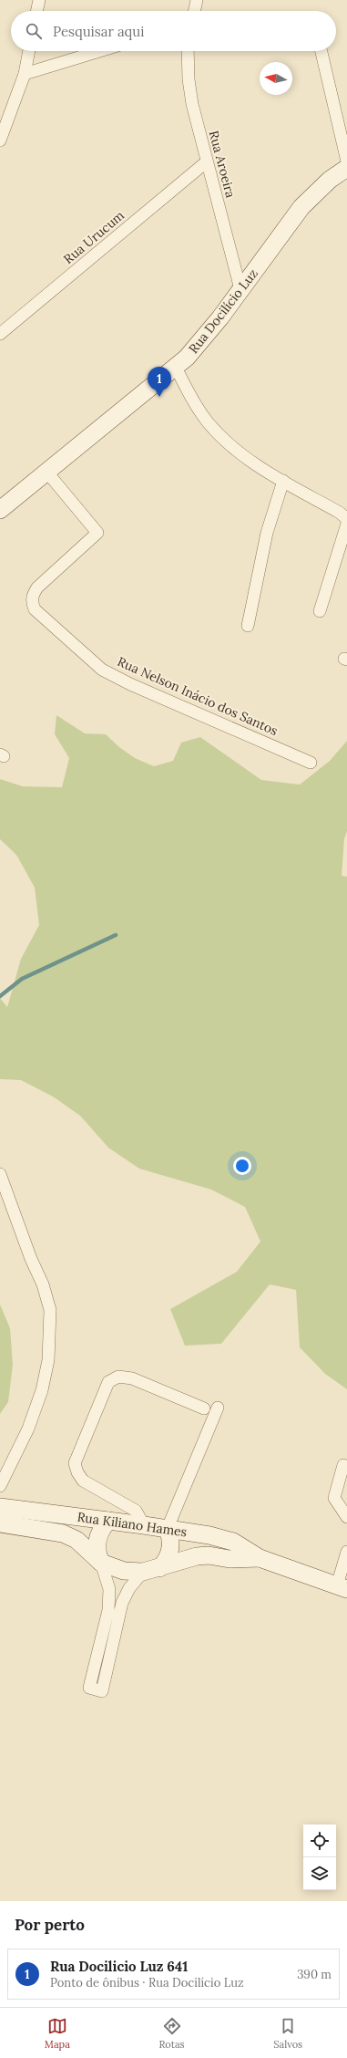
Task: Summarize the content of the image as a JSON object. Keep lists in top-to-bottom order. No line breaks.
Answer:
{"streets":{"main road":["Rua Docilício Luz","Rua Kiliano Hames"],"street":["Rua Aroeira","Rua Urucum","Rua Nelson Inácio dos Santos"]},"crossings":[["Rua Aroeira","Rua Urucum"],["Rua Aroeira","Rua Docilício Luz"],["Rua Docilício Luz","Rua Nelson Inácio dos Santos"]],"north":"left","page":{"search":"Pesquisar aqui","pins":"1","heading":"Por perto","list":[{"mark":"1","name":"Rua Docilicio Luz 641","note":"Ponto de ônibus · Rua Docilício Luz","value":"390 m"}],"nav":["Mapa","Rotas","Salvos"]}}
